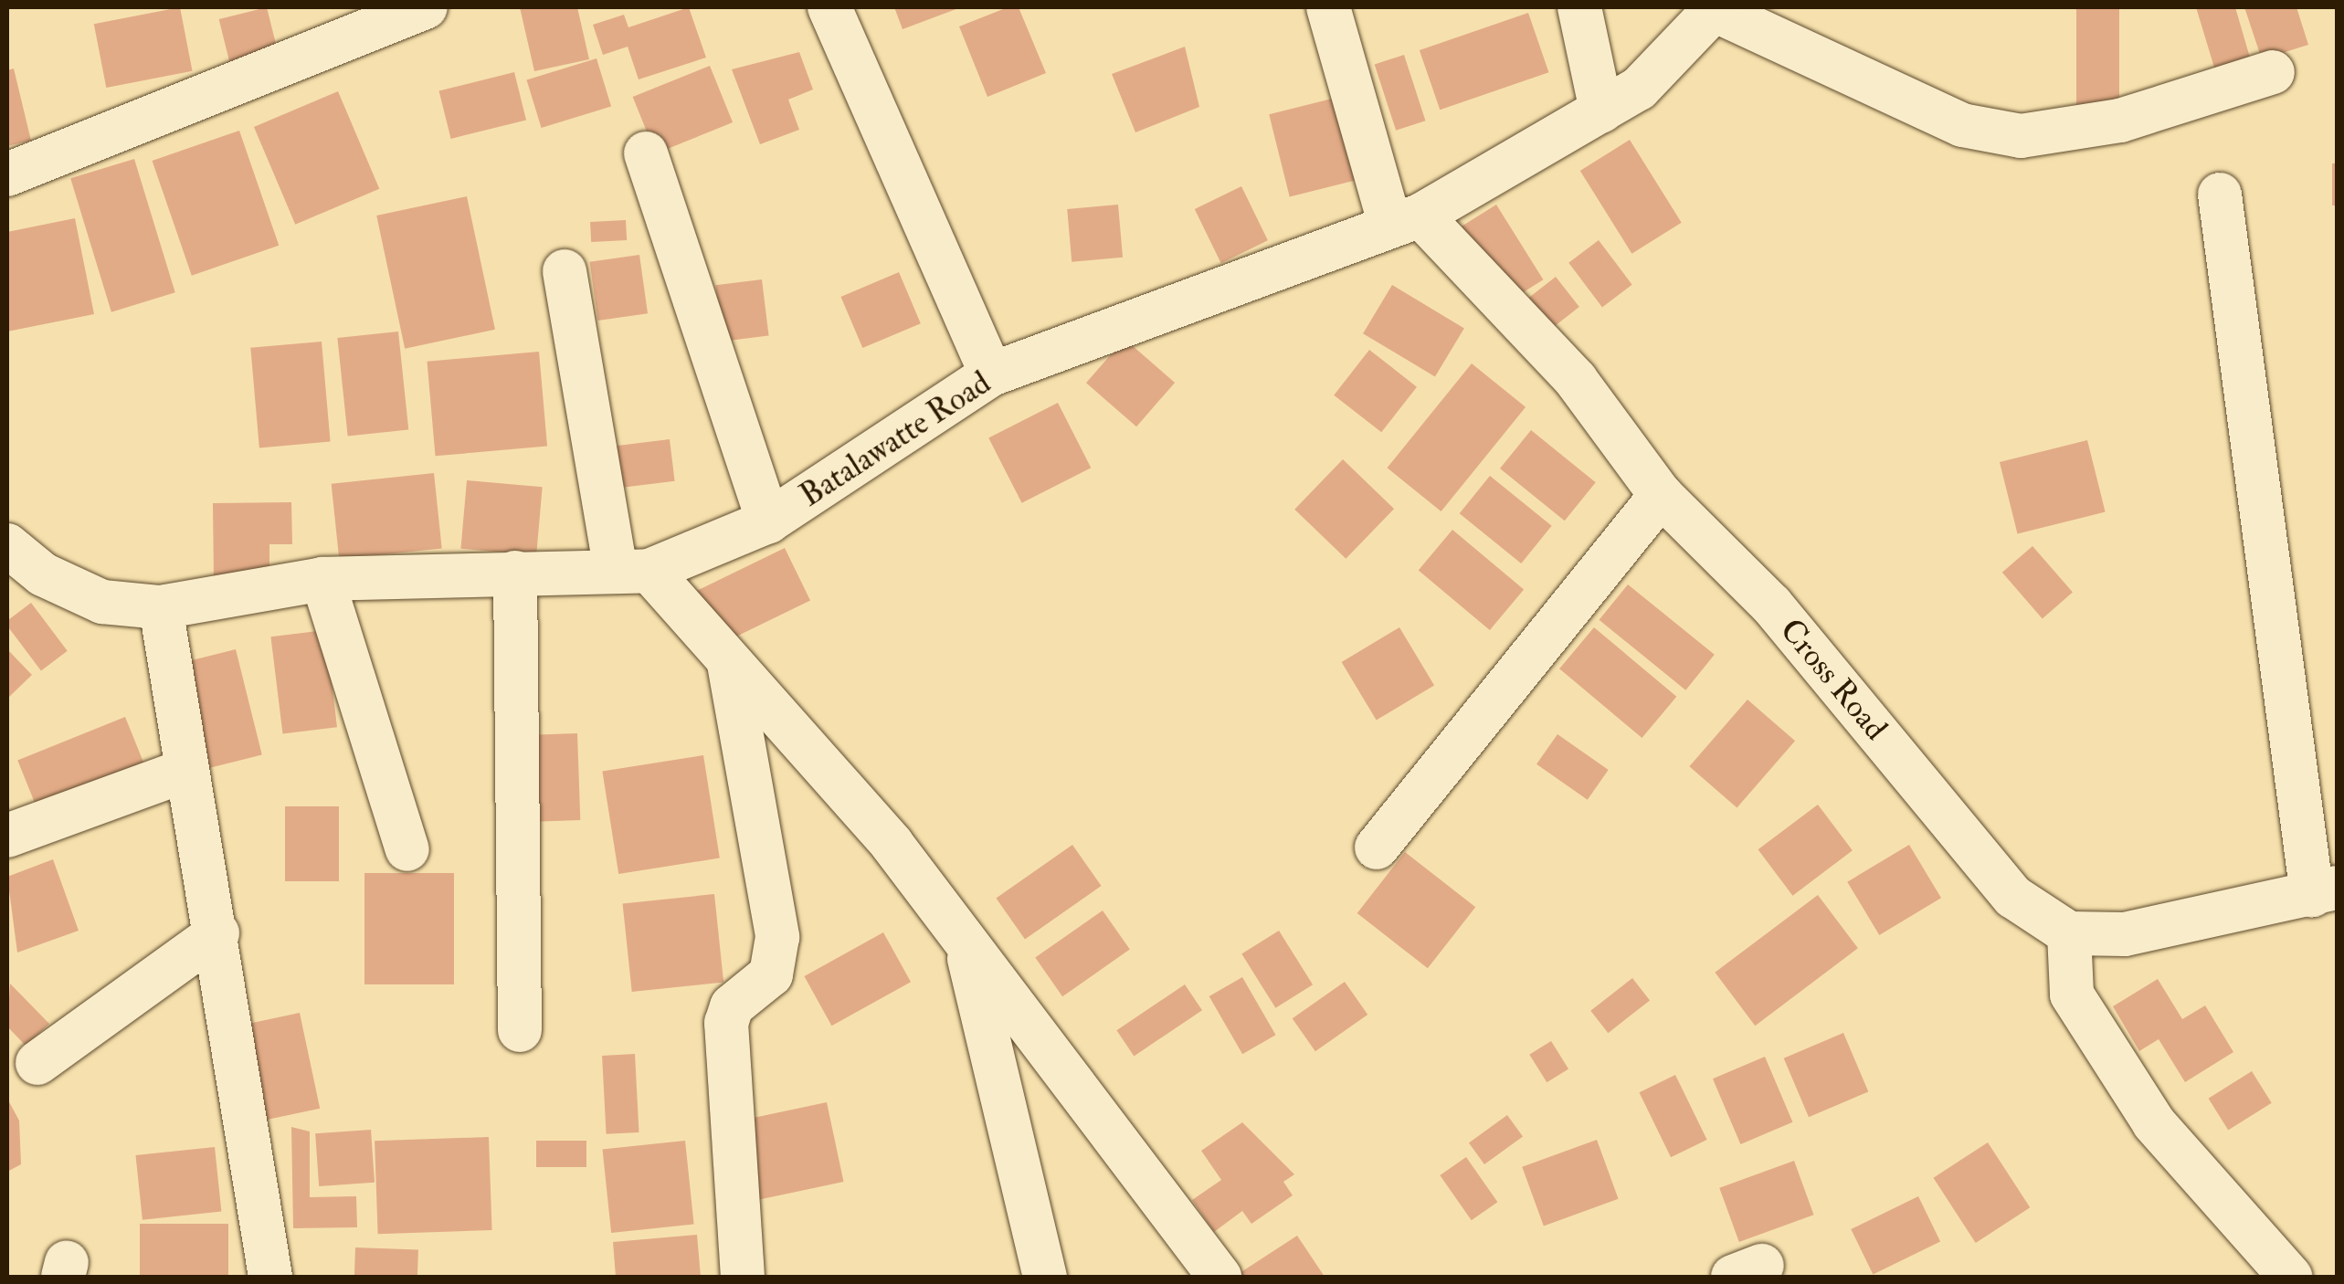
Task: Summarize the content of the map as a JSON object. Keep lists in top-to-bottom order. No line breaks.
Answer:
{"streets":{"street":["Batalawatte Road","Cross Road"]},"crossings":[["Batalawatte Road","Cross Road"]]}
